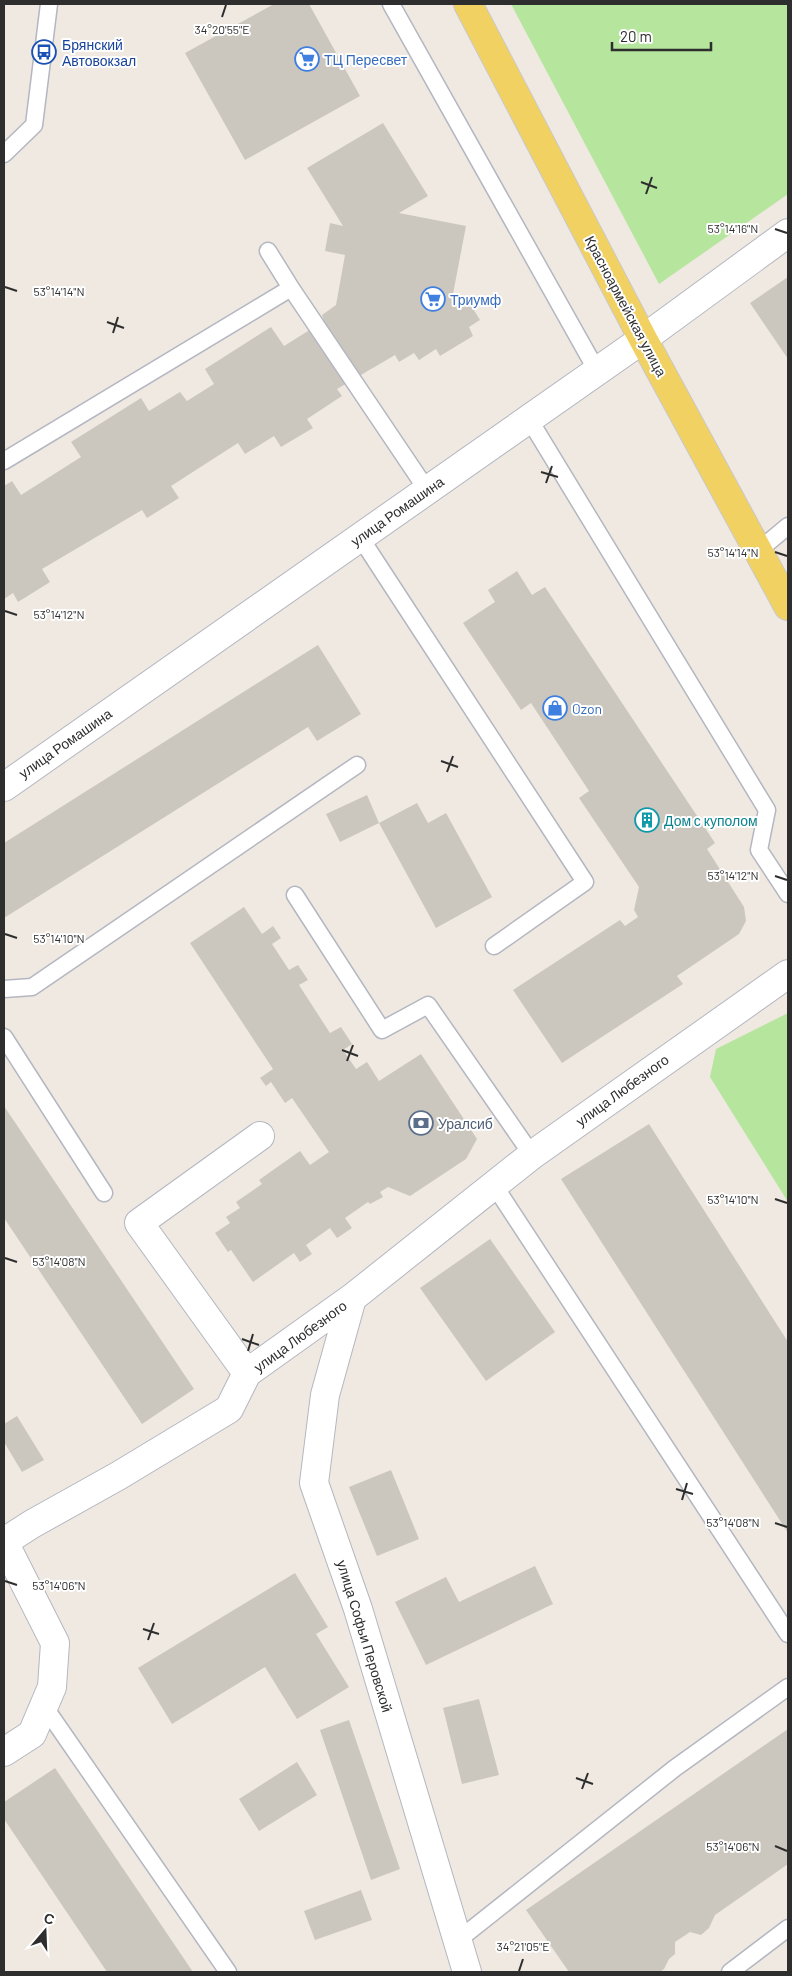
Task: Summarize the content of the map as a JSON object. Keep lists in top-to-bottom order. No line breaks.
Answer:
{"streets":{"main road":["Красноармейская улица"],"street":["улица Ромашина","улица Любезного","улица Софьи Перовской"]},"crossings":[["Красноармейская улица","улица Ромашина"],["улица Любезного","улица Софьи Перовской"]],"places":{"bus stop":["Брянский Автовокзал"],"supermarket":["ТЦ Пересвет","Триумф"],"shop":["Ozon"],"building":["Дом с куполом"],"bank":["Уралсиб"]},"scale_bar":"20 m","north":"top","coordinates":["34°20'55\"E","53°14'16\"N","53°14'14\"N","53°14'12\"N","53°14'10\"N","53°14'08\"N","53°14'06\"N","34°21'05\"E"]}
